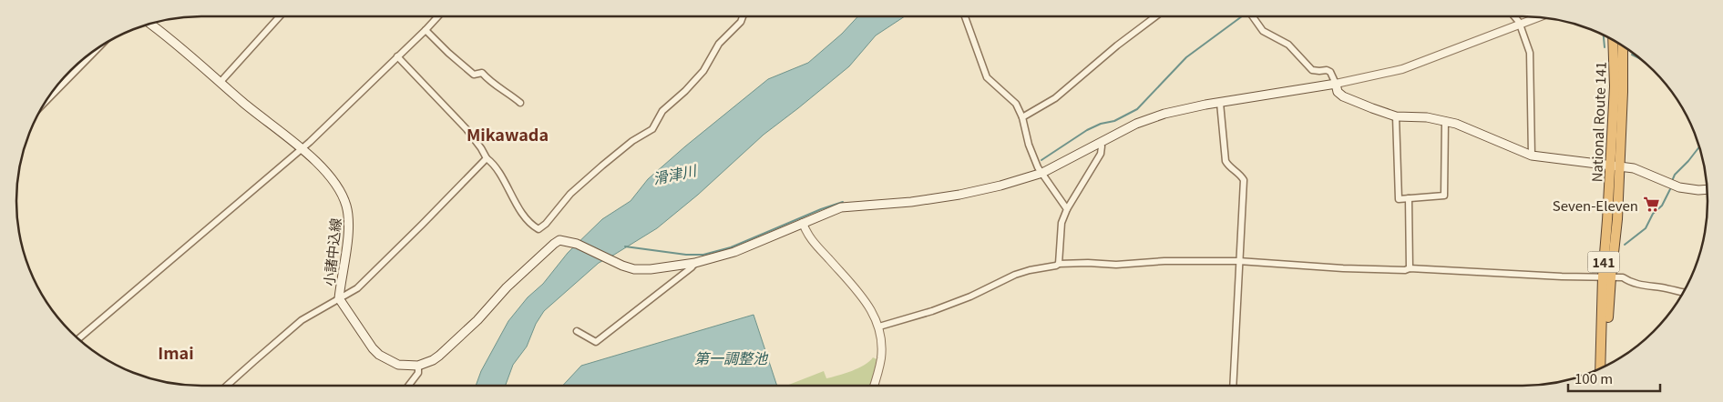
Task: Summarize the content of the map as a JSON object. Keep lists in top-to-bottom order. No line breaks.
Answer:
{"streets":{"highway":["National Route 141","141"],"main road":["小諸中込線"]},"districts":["Mikawada","Imai"],"water":["滑津川","第一調整池"],"places":{"supermarket":["Seven-Eleven"]},"scale_bar":"100 m"}
